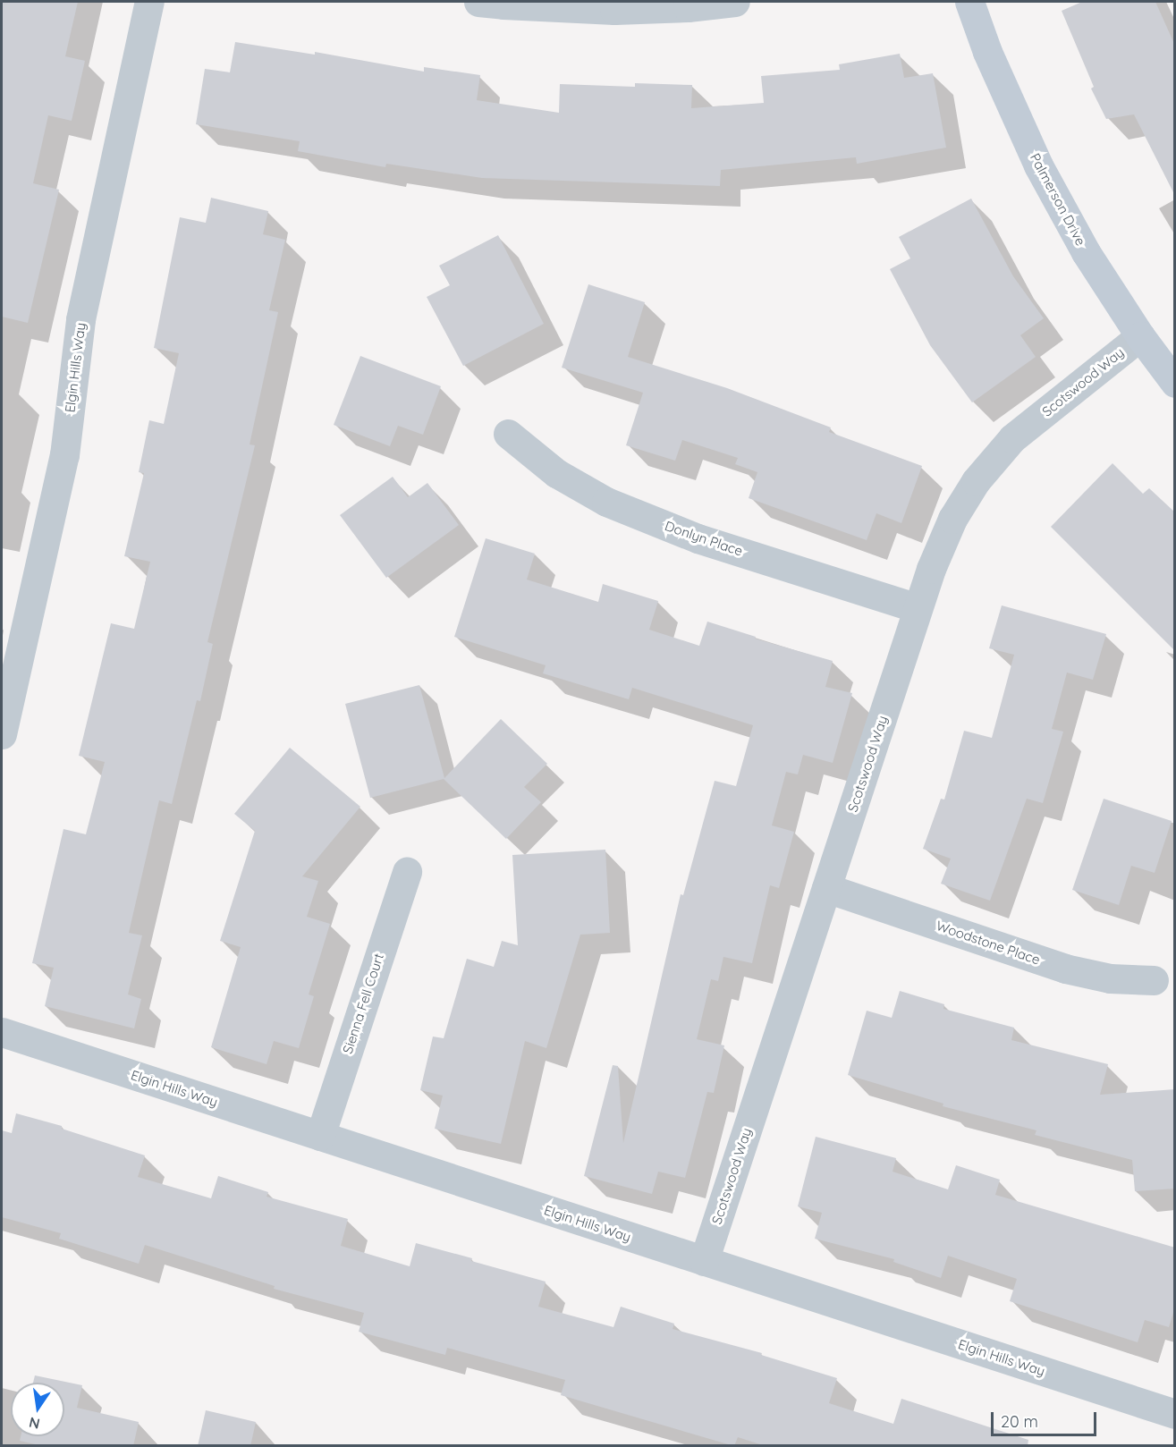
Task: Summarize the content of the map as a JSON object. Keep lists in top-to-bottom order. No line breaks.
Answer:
{"streets":{"street":["Palmerson Drive","Elgin Hills Way","Scotswood Way","Donlyn Place","Woodstone Place","Sienna Fell Court"]},"crossings":[["Palmerson Drive","Scotswood Way"],["Elgin Hills Way","Scotswood Way"],["Elgin Hills Way","Sienna Fell Court"],["Scotswood Way","Donlyn Place"],["Scotswood Way","Woodstone Place"]],"scale_bar":"20 m","north":"bottom"}
